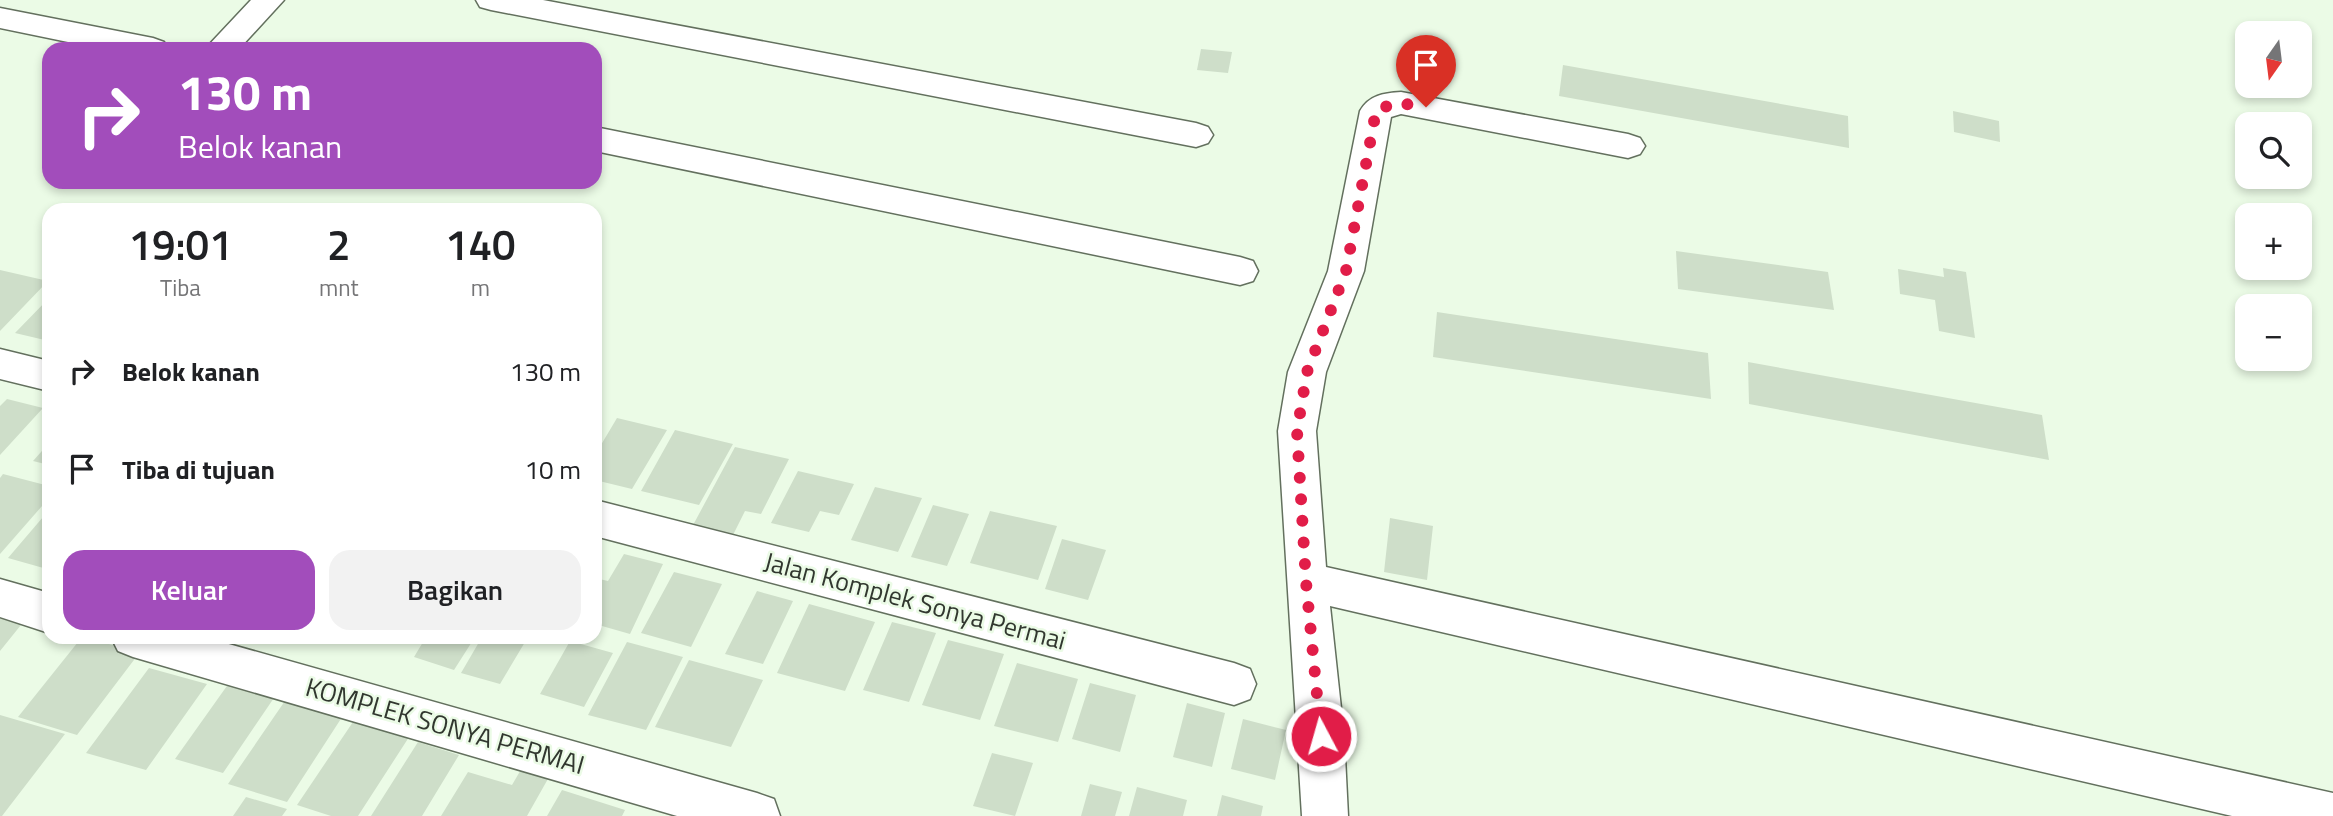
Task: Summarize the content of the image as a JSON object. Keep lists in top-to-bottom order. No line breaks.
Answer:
{"streets":{"street":["Jalan Komplek Sonya Permai","KOMPLEK SONYA PERMAI"]},"north":"bottom","page":{"map_buttons":["+","−"],"turn":["130 m","Belok kanan"],"eta":["19:01","Tiba","2","mnt","140","m"],"list":[{"name":"Belok kanan","value":"130 m"},{"name":"Tiba di tujuan","value":"10 m"}],"buttons":["Keluar","Bagikan"]}}
